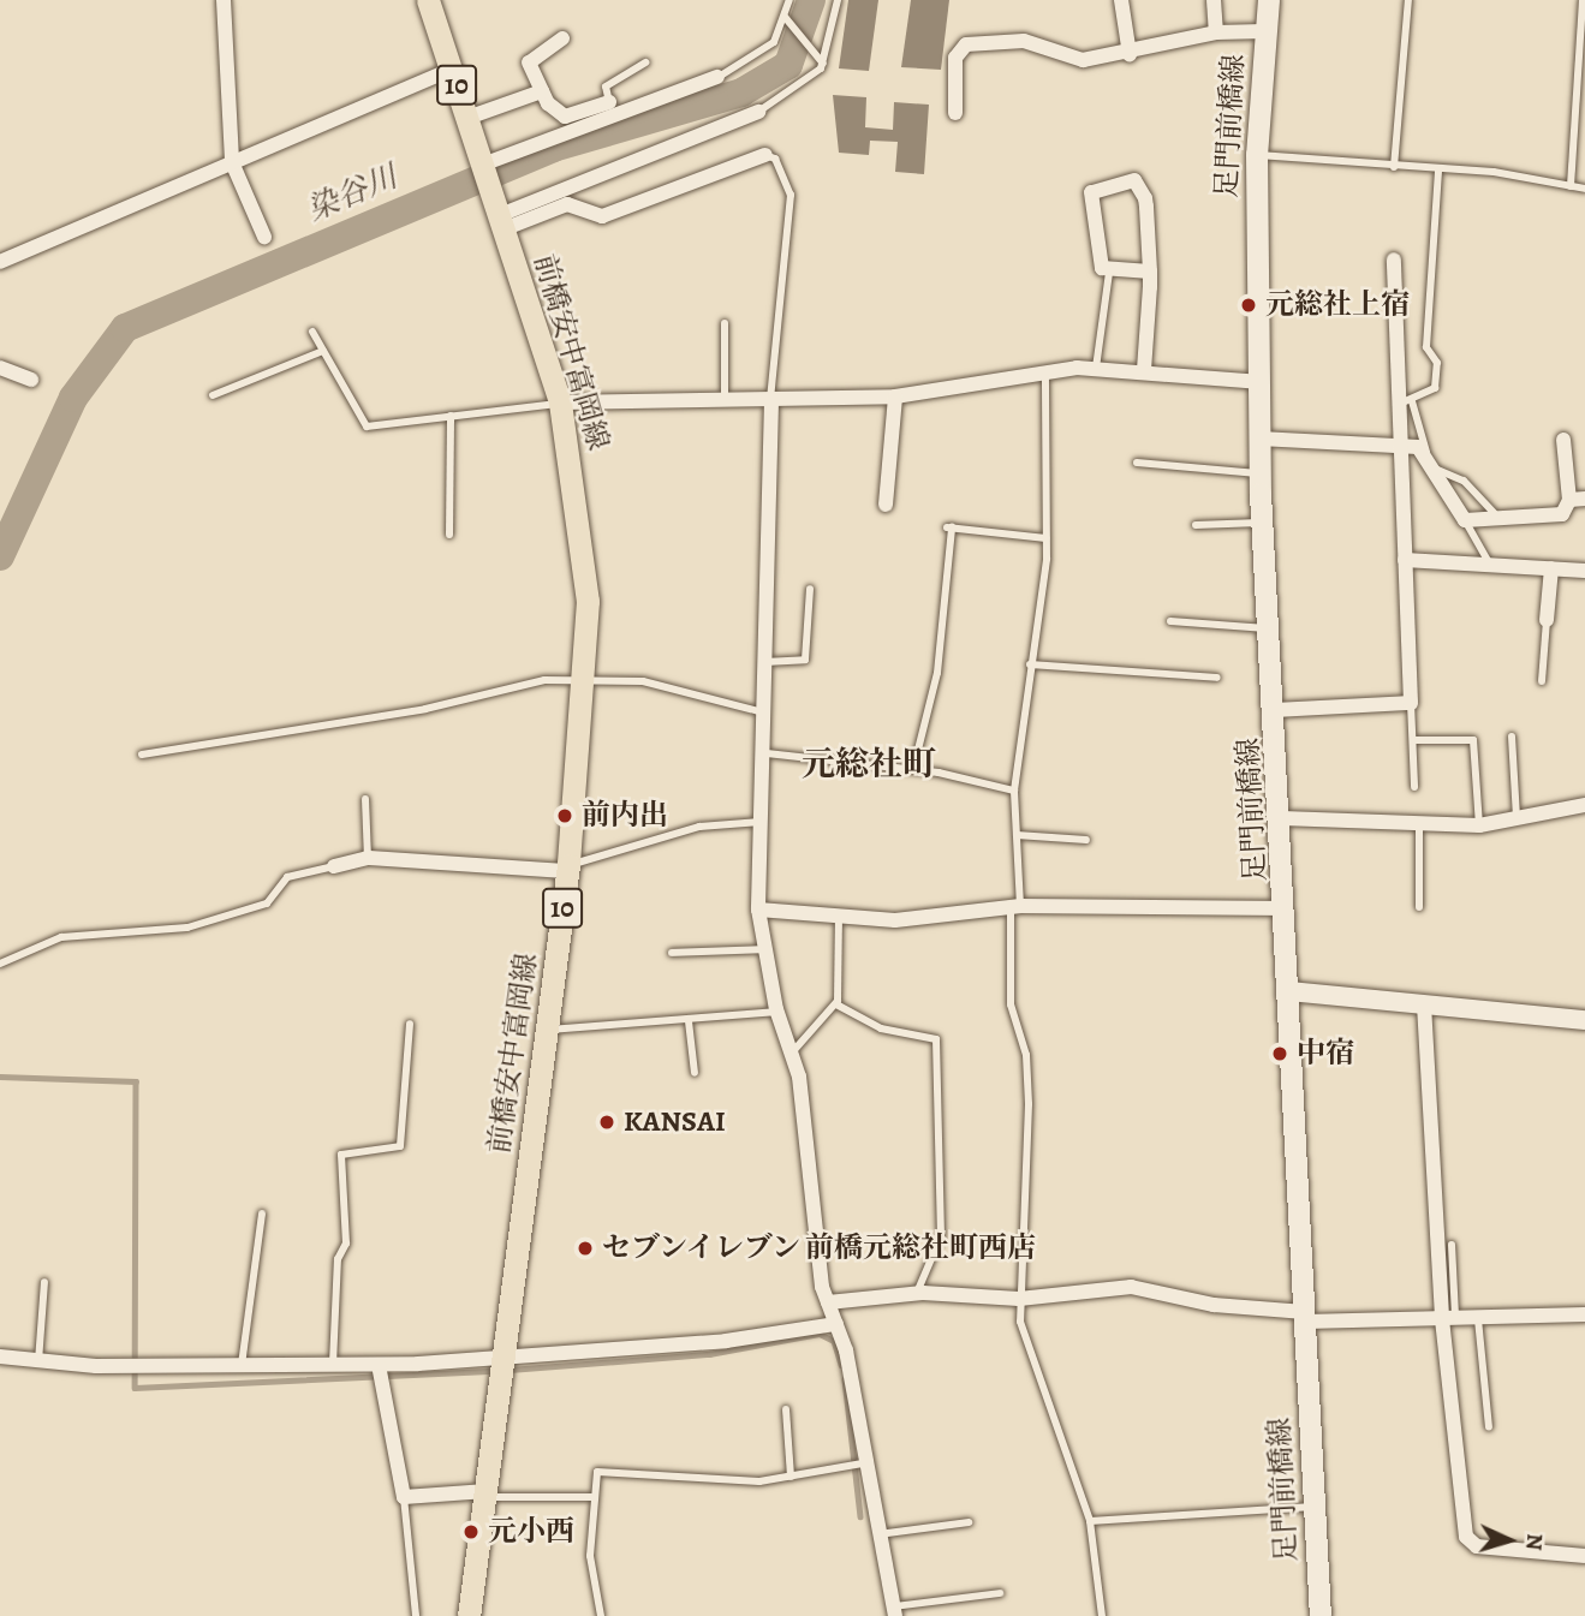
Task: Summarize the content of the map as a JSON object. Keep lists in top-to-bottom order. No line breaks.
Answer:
{"streets":{"main road":["10","足門前橋線","前橋安中富岡線"]},"crossings":[["10","前橋安中富岡線"]],"districts":["元総社町"],"water":["染谷川"],"places":["元総社上宿","前内出","中宿","KANSAI","セブンイレブン 前橋元総社町西店","元小西"],"north":"right"}
